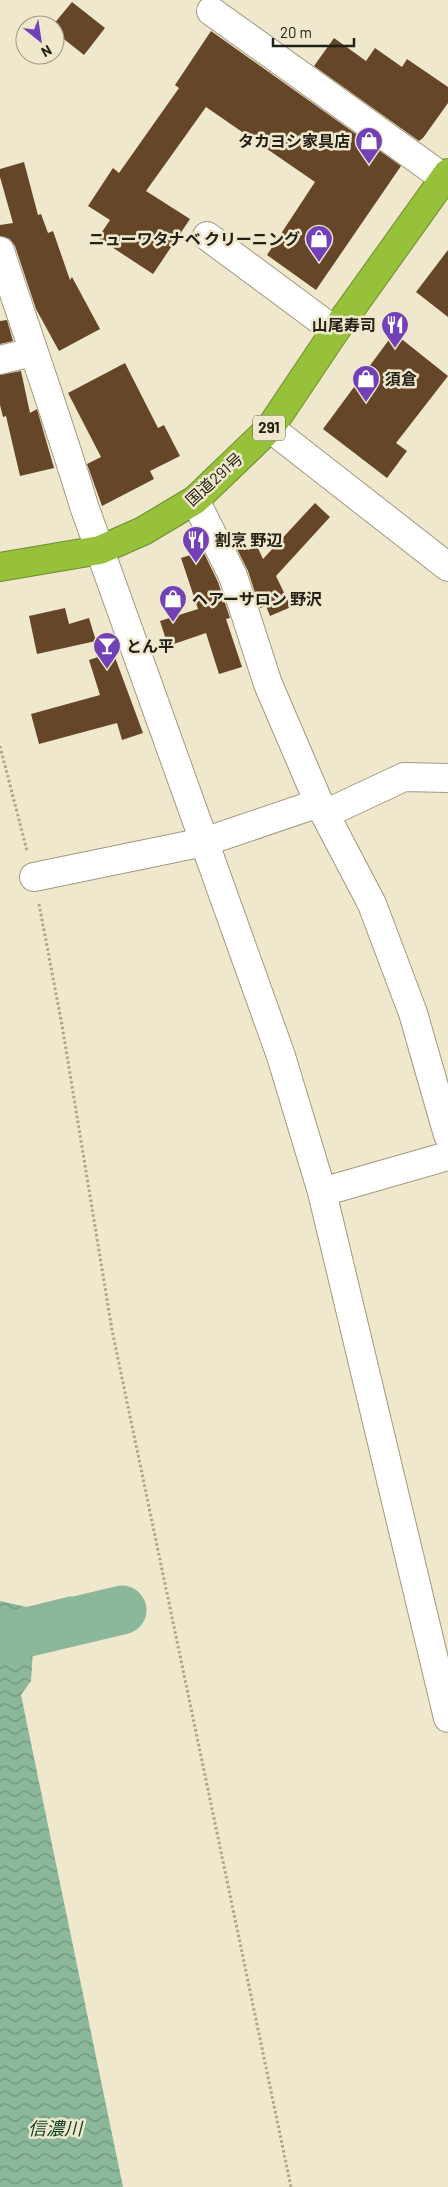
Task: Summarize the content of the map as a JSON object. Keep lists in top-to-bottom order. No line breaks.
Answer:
{"streets":{"highway":["291","国道291号"]},"water":["信濃川"],"places":{"shop":["タカヨシ家具店","ニューワタナベ クリーニング","須倉","ヘアーサロン 野沢"],"restaurant":["山尾寿司","割烹 野辺"],"bar":["とん平"]},"scale_bar":"20 m","north":"bottom right"}
